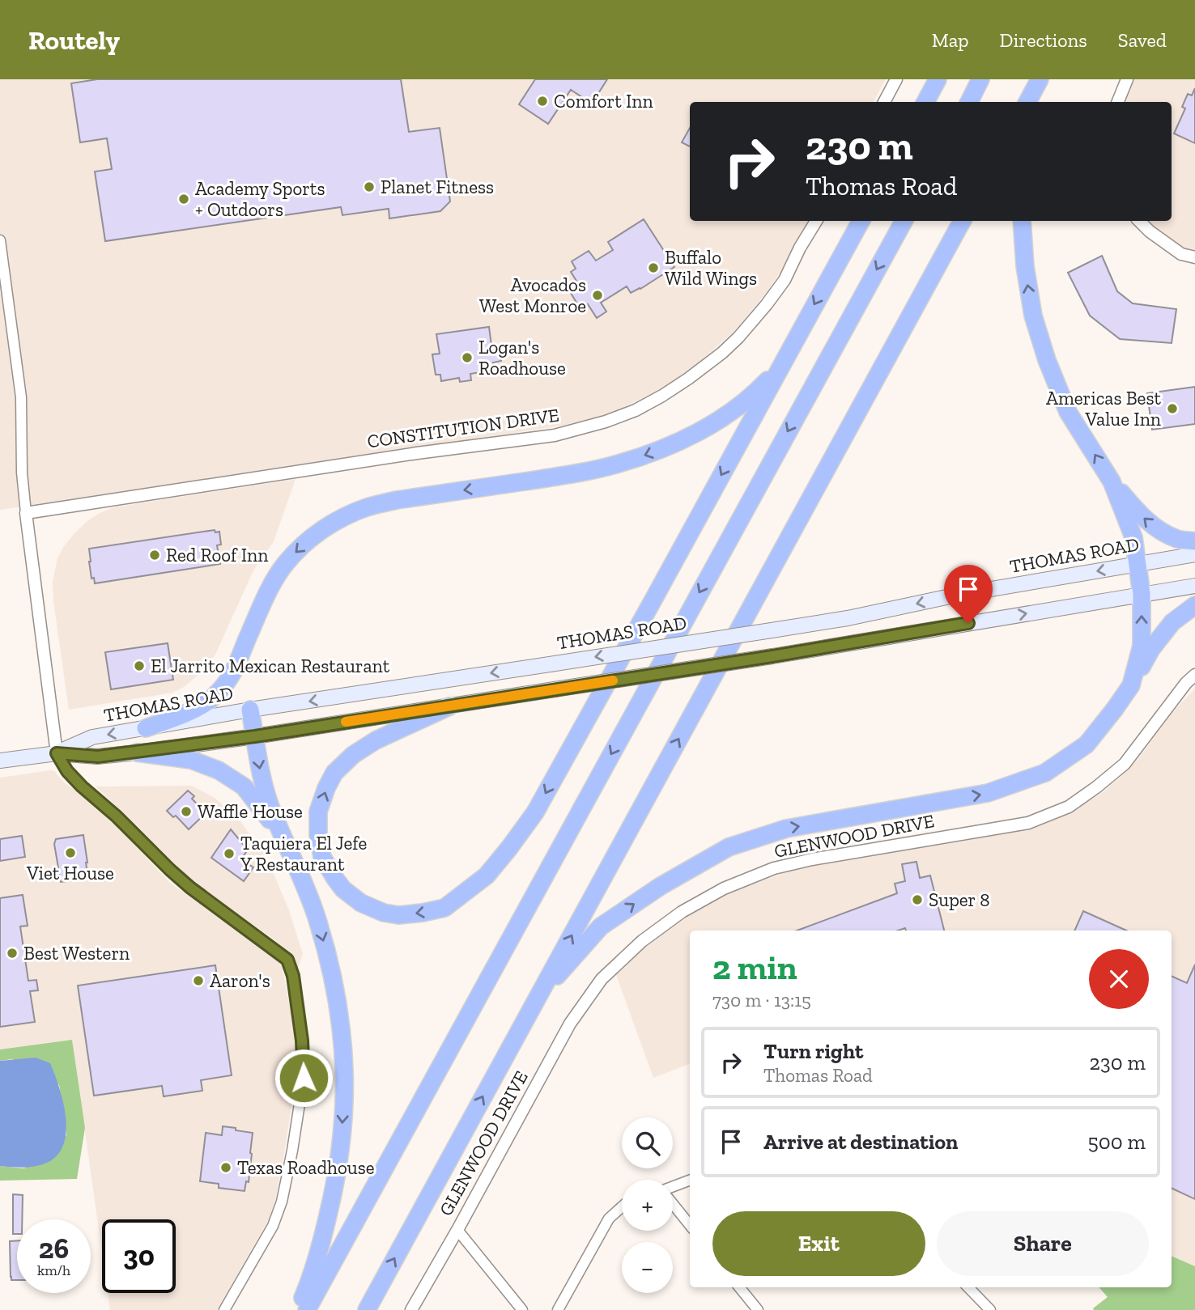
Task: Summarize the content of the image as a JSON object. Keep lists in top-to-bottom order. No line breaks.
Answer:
{"streets":{"main road":["THOMAS ROAD"],"street":["CONSTITUTION DRIVE","GLENWOOD DRIVE"]},"places":["Comfort Inn","Planet Fitness","Academy Sports + Outdoors","Buffalo Wild Wings","Avocados West Monroe","Logan's Roadhouse","Americas Best Value Inn","Red Roof Inn","El Jarrito Mexican Restaurant","Waffle House","Viet House","Taquiera El Jefe Y Restaurant","Super 8","Best Western","Aaron's","Texas Roadhouse"],"page":{"header":"Routely","nav":["Map","Directions","Saved"],"turn":["230 m","Thomas Road"],"heading":["2 min","730 m · 13:15"],"list":[{"name":"Turn right","note":"Thomas Road","value":"230 m"},{"name":"Arrive at destination","value":"500 m"}],"map_buttons":["+","−"],"buttons":["Exit","Share"],"speed":"26 km/h","limit":"30"}}
